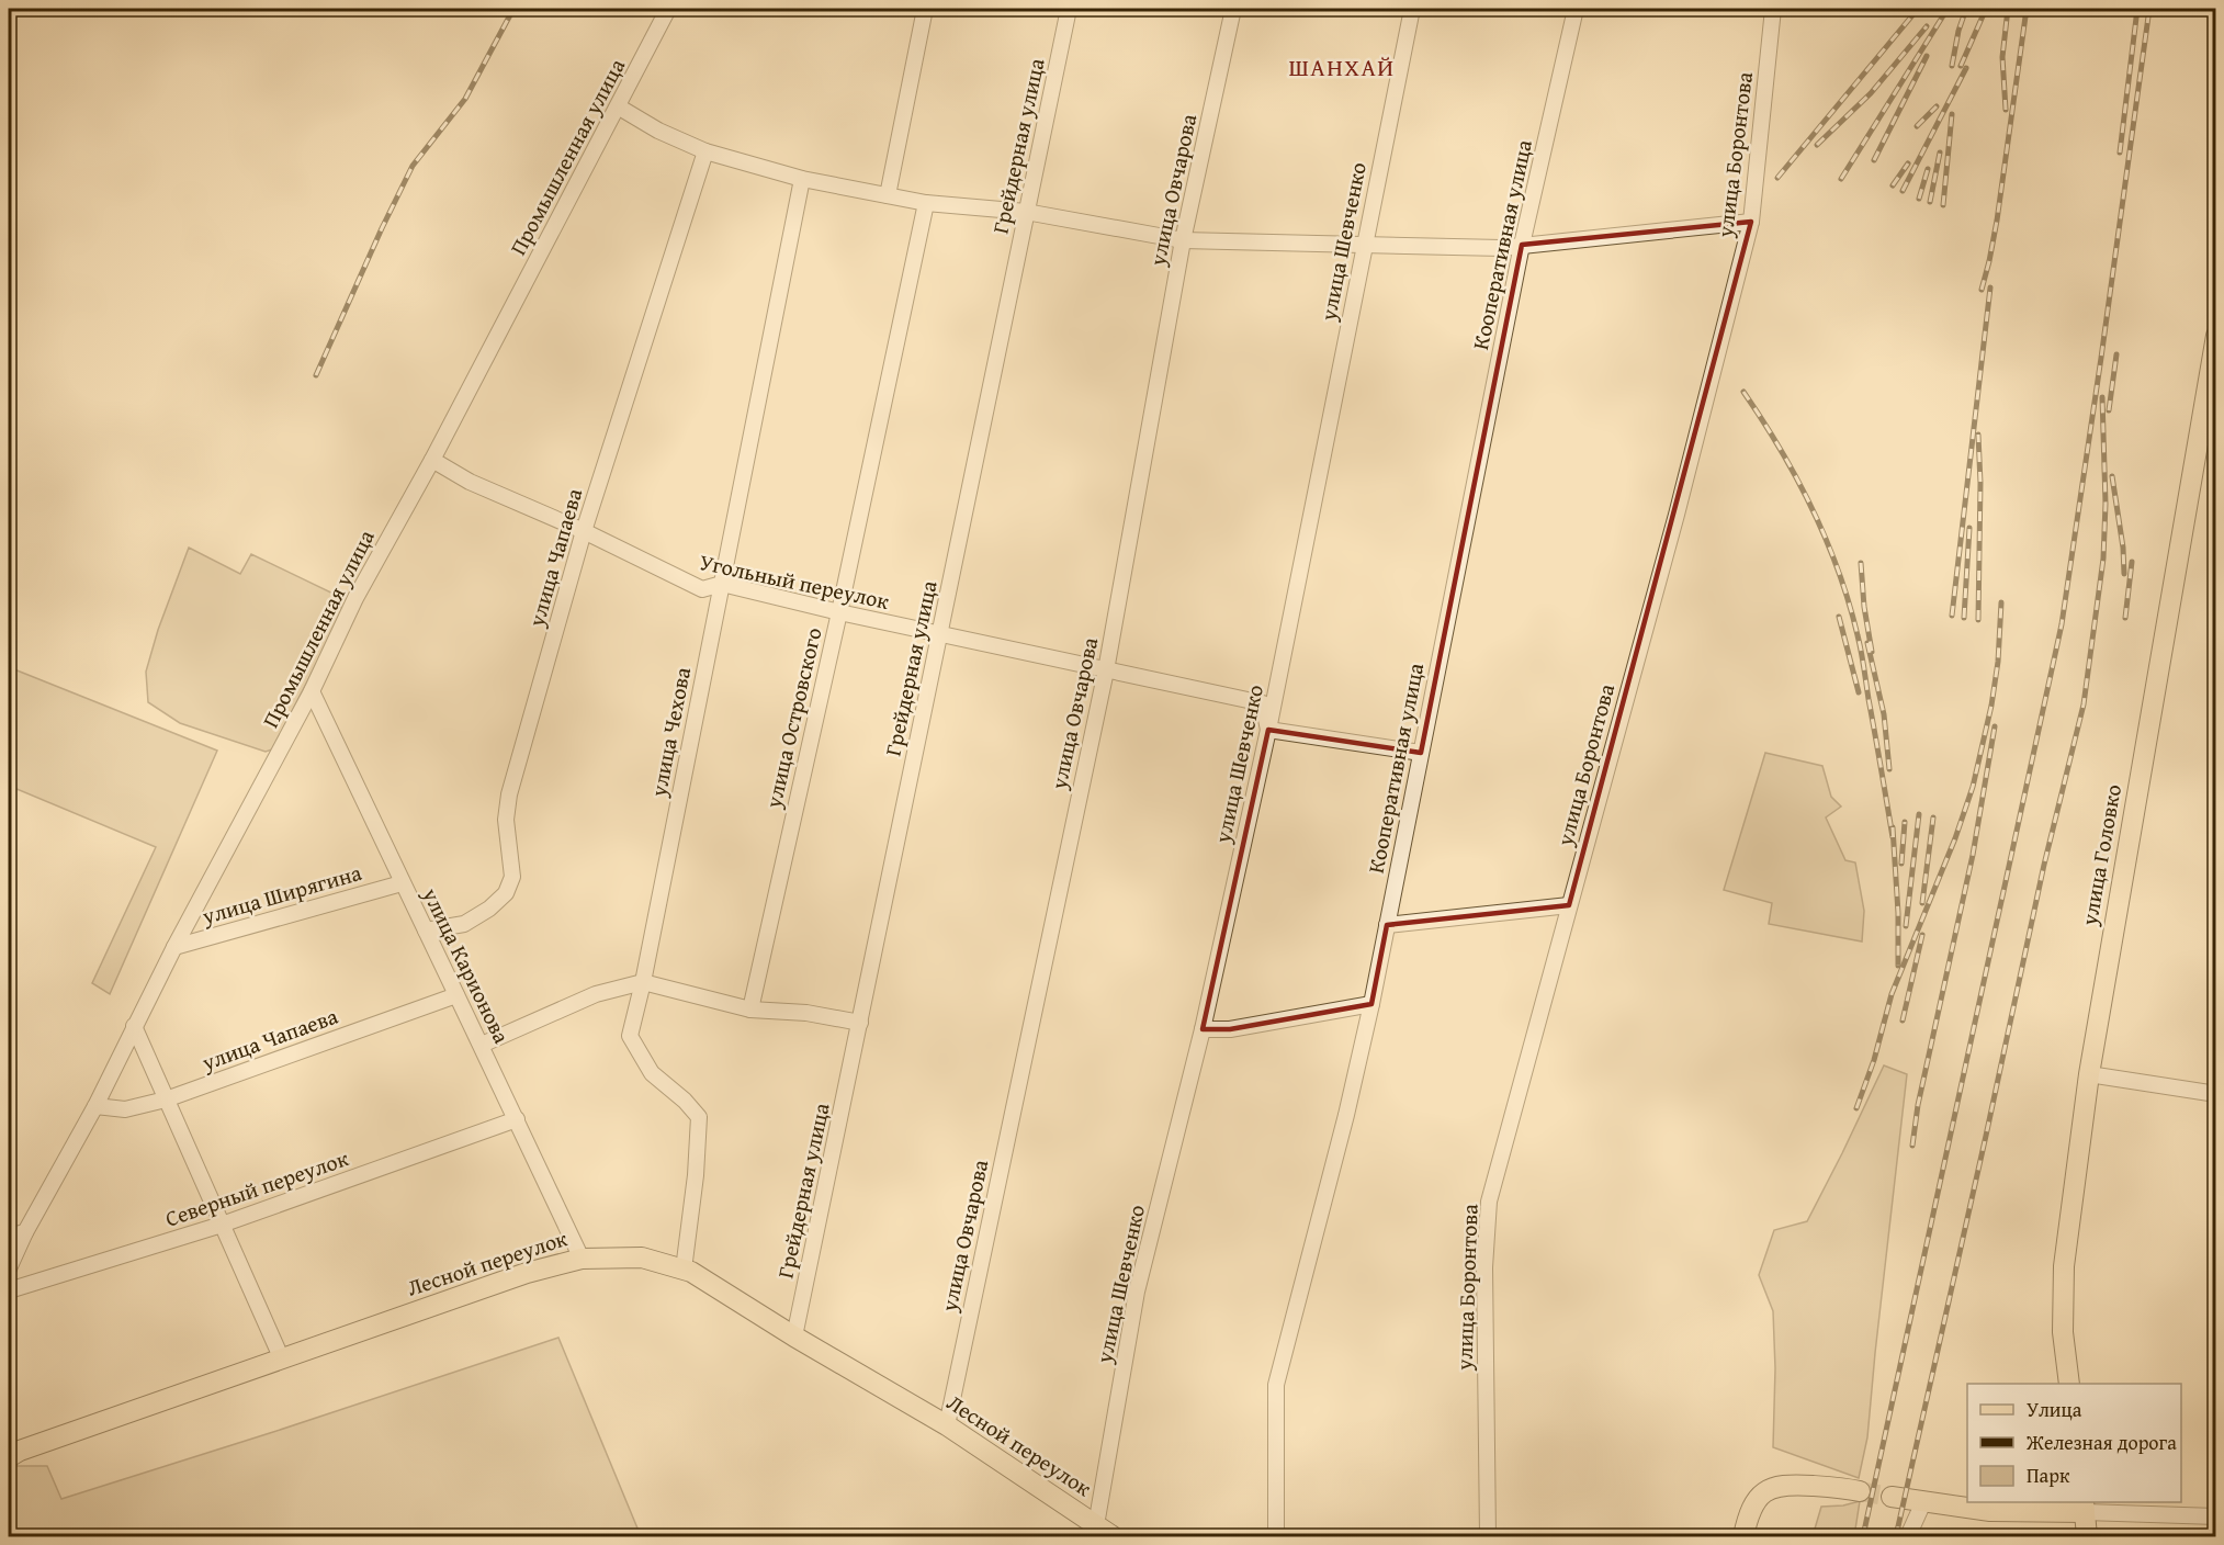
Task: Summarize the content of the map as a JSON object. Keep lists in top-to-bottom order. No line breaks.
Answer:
{"streets":{"main road":["улица Головко","Лесной переулок"],"street":["Грейдерная улица","улица Боронтова","Промышленная улица","улица Овчарова","улица Шевченко","Кооперативная улица","улица Чапаева","Угольный переулок","улица Островского","улица Чехова","улица Ширягина","улица Карионова","Северный переулок"]},"crossings":[["Грейдерная улица","Угольный переулок"],["Грейдерная улица","Лесной переулок"],["Промышленная улица","улица Чапаева"],["Промышленная улица","Угольный переулок"],["Промышленная улица","улица Ширягина"],["Промышленная улица","улица Карионова"],["улица Овчарова","Угольный переулок"],["улица Овчарова","Лесной переулок"],["улица Шевченко","Угольный переулок"],["улица Шевченко","Лесной переулок"],["улица Чапаева","Угольный переулок"],["улица Чапаева","улица Карионова"],["Угольный переулок","улица Островского"],["Угольный переулок","улица Чехова"],["улица Чехова","Лесной переулок"],["улица Ширягина","улица Карионова"],["улица Карионова","Северный переулок"],["улица Карионова","Лесной переулок"]],"districts":["ШАНХАЙ"],"legend":["Улица","Железная дорога","Парк"]}
